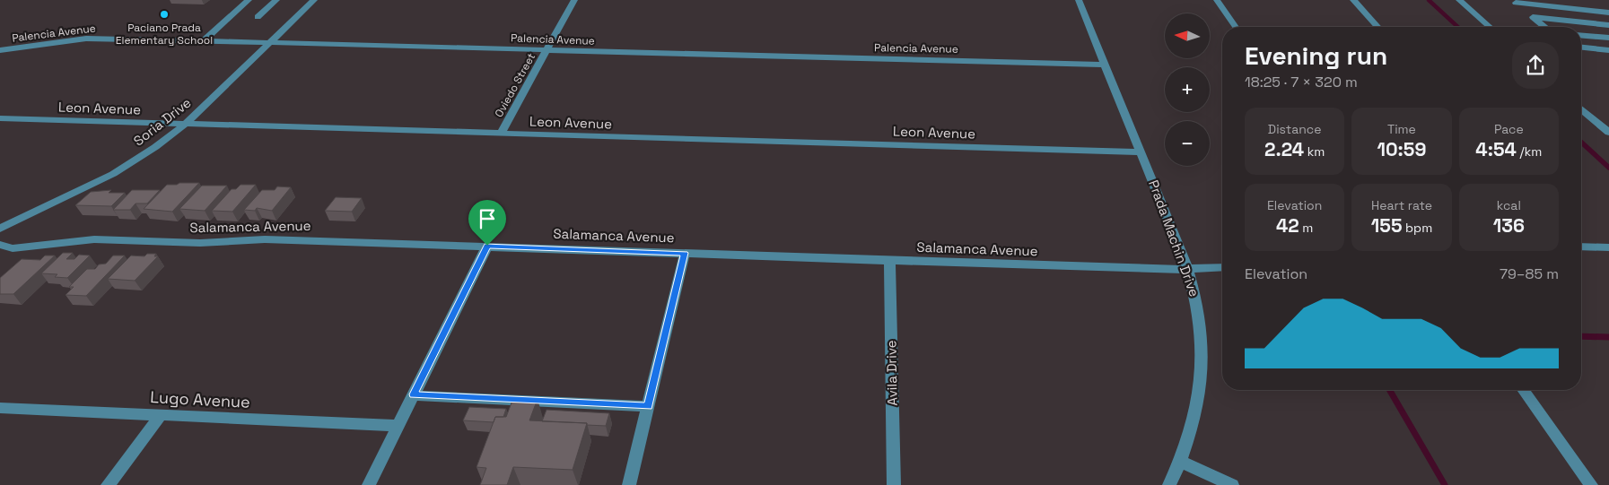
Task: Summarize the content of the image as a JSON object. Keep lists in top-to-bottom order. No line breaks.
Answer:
{"streets":{"street":["Palencia Avenue","Oviedo Street","Leon Avenue","Soria Drive","Salamanca Avenue","Prada Machin Drive","Avila Drive","Lugo Avenue"]},"crossings":[["Palencia Avenue","Oviedo Street"],["Palencia Avenue","Soria Drive"],["Palencia Avenue","Prada Machin Drive"],["Oviedo Street","Leon Avenue"],["Leon Avenue","Soria Drive"],["Leon Avenue","Prada Machin Drive"],["Salamanca Avenue","Prada Machin Drive"],["Salamanca Avenue","Avila Drive"]],"places":["Paciano Prada Elementary School"],"north":"left","page":{"map_buttons":["+","−"],"heading":["Evening run","18:25 · 7 × 320 m"],"stats":[["Distance","2.24 km"],["Time","10:59"],["Pace","4:54 /km"],["Elevation","42 m"],["Heart rate","155 bpm"],["kcal","136"]],"chart":["Elevation","79–85 m"]}}
